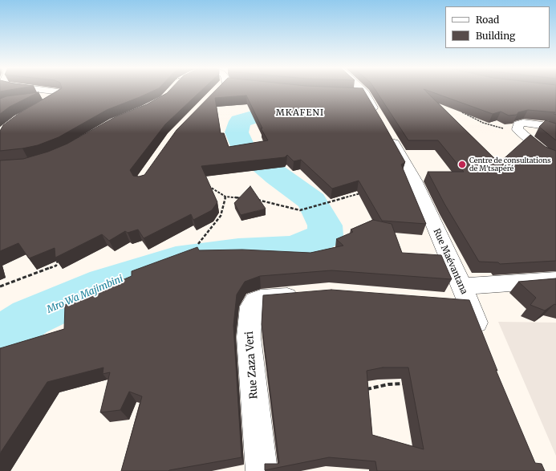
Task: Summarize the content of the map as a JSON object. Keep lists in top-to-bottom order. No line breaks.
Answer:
{"streets":{"street":["Rue Maévantana","Rue Zaza Veri"]},"districts":["MKAFENI"],"water":["Mro Wa Majimbini"],"places":["Centre de consultations de M'tsapéré"],"legend":["Road","Building"]}
